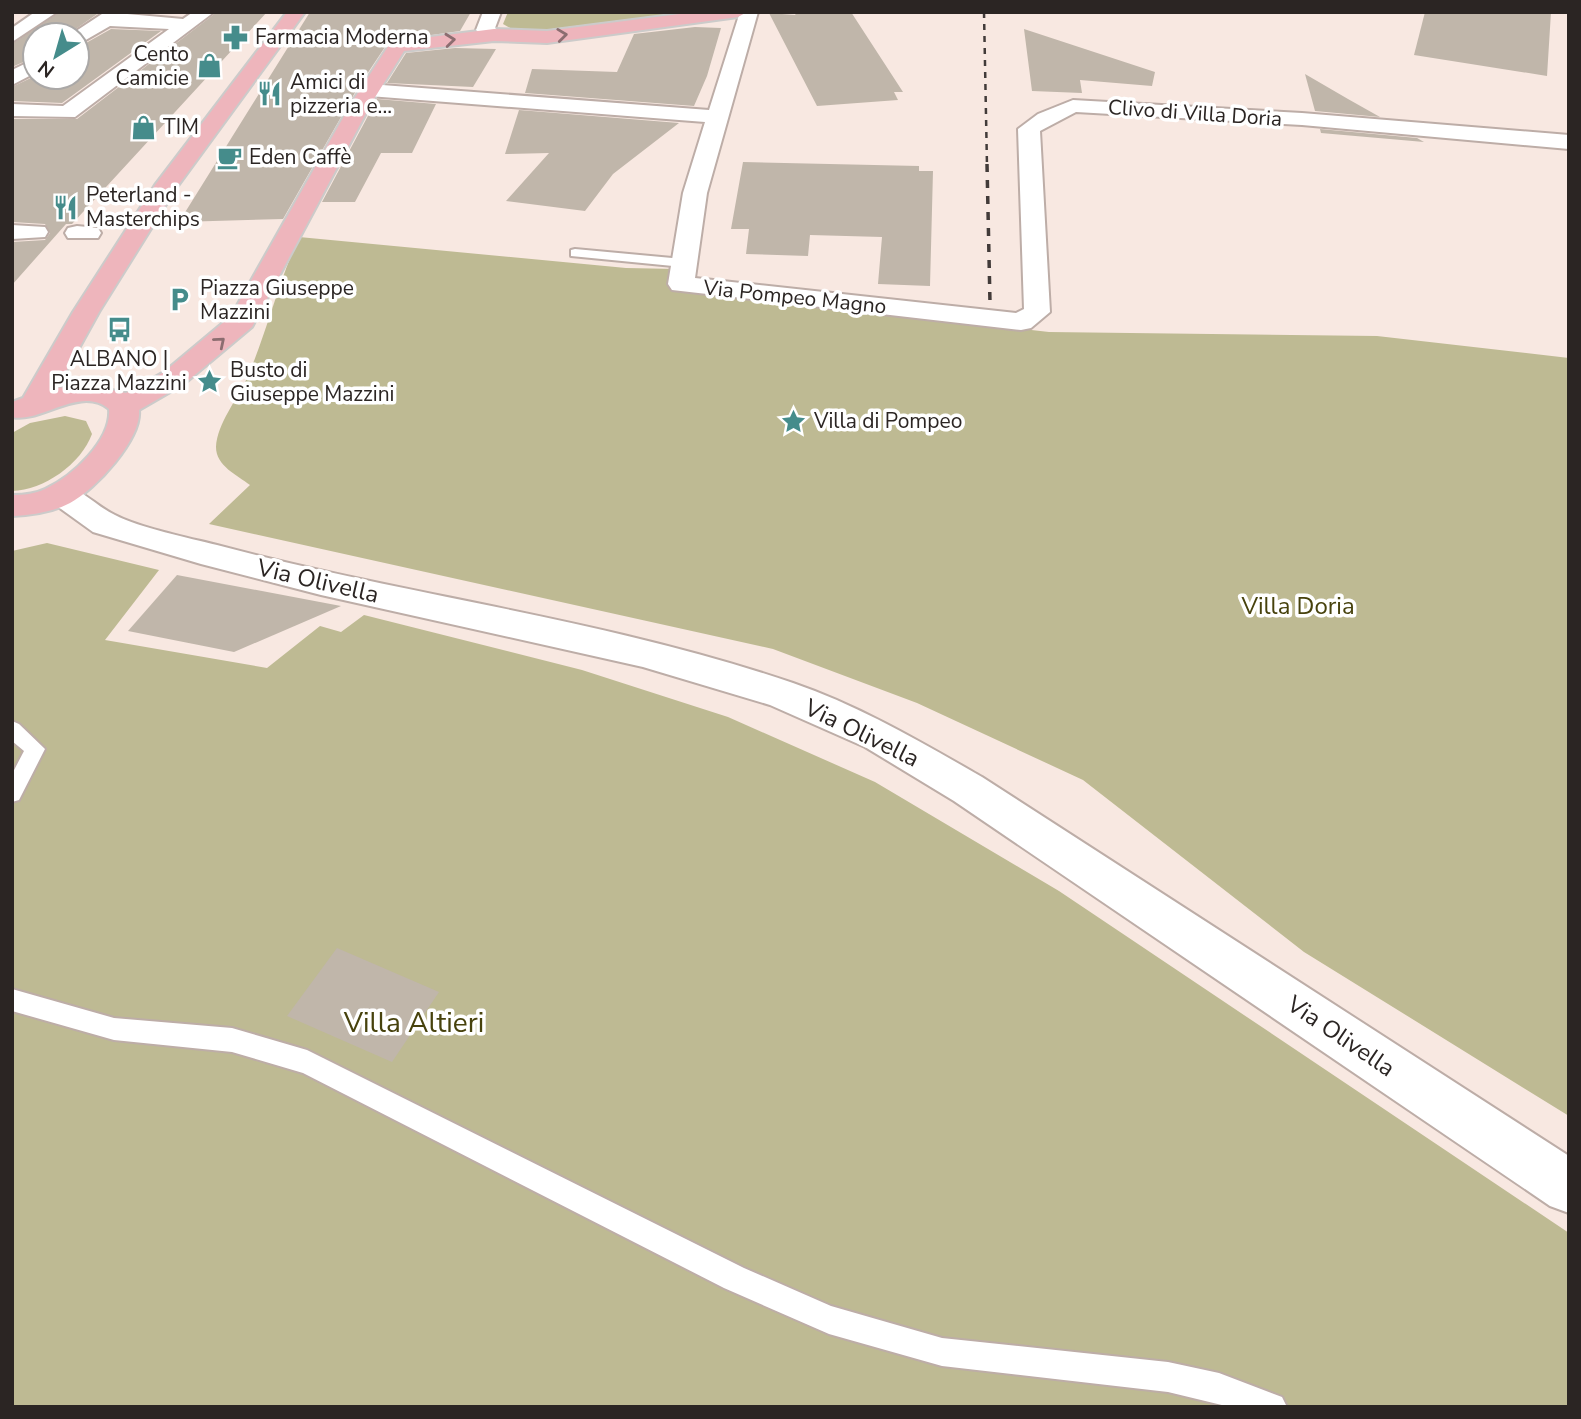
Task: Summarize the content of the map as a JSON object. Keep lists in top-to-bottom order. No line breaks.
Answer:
{"streets":{"street":["Clivo di Villa Doria","Via Pompeo Magno","Via Olivella"]},"crossings":[["Clivo di Villa Doria","Via Pompeo Magno"]],"parks":["Villa Doria","Villa Altieri"],"places":{"pharmacy":["Farmacia Moderna"],"shop":["Cento Camicie","TIM"],"restaurant":["Amici di pizzeria e...","Peterland - Masterchips"],"cafe":["Eden Caffè"],"parking":["Piazza Giuseppe Mazzini"],"bus stop":["ALBANO | Piazza Mazzini"],"place":["Busto di Giuseppe Mazzini","Villa di Pompeo"]},"north":"bottom left"}
